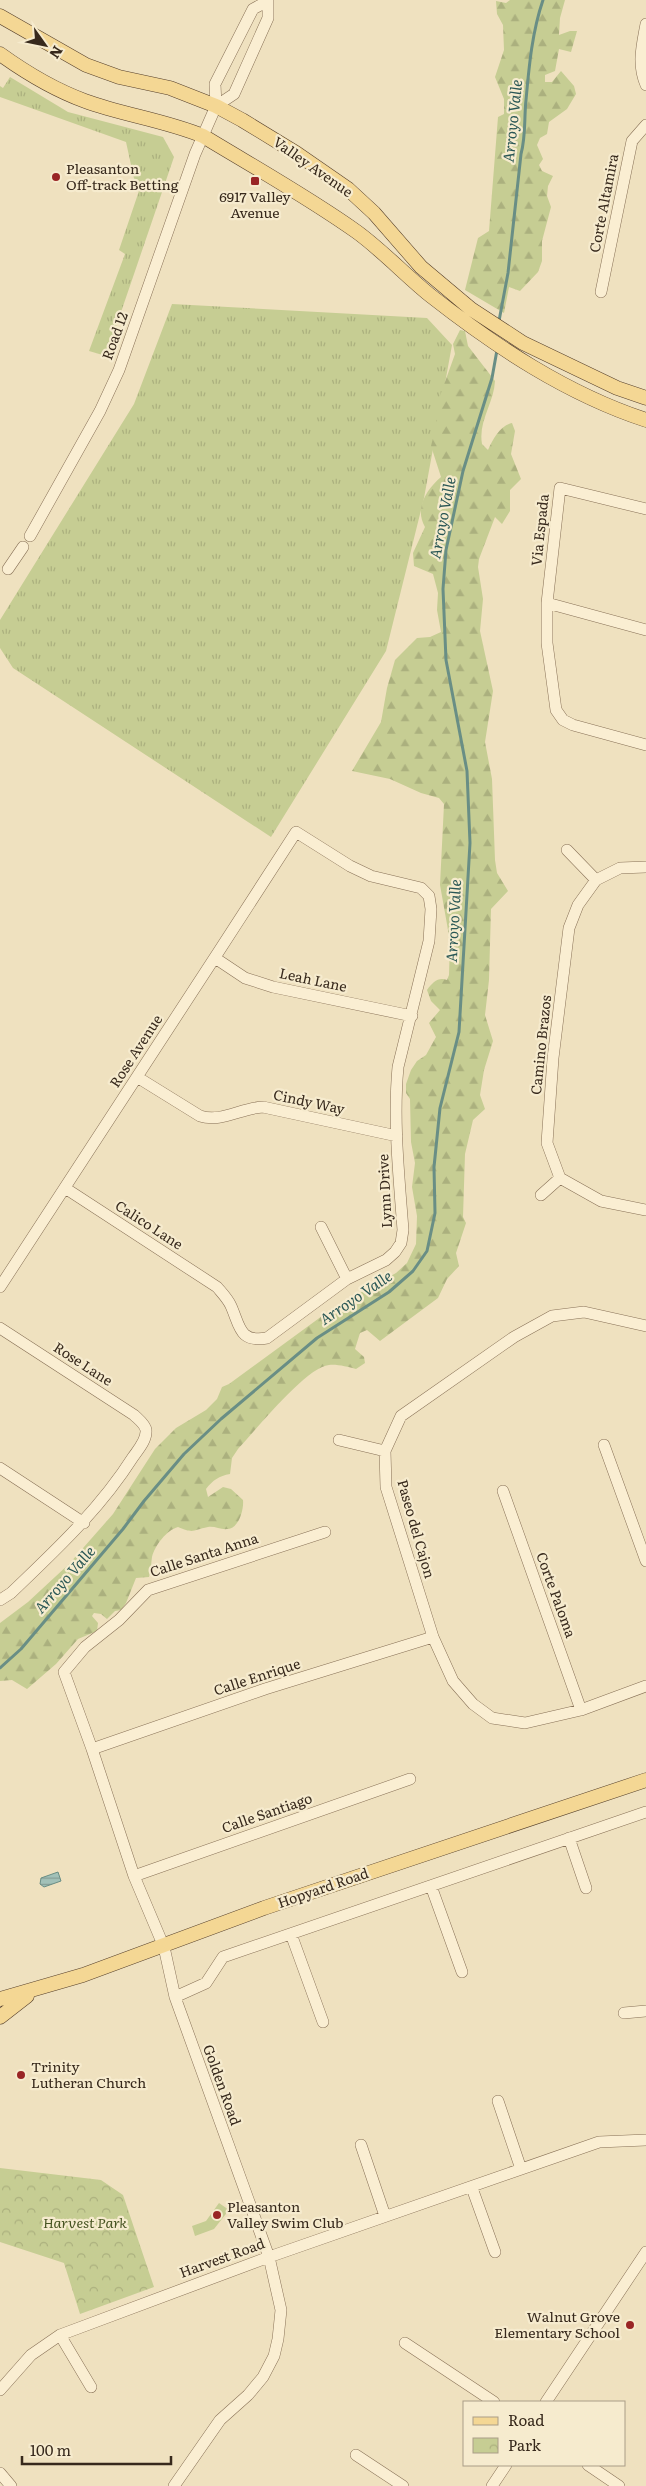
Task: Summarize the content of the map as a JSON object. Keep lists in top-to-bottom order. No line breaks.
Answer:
{"streets":{"main road":["Valley Avenue","Hopyard Road"],"street":["Corte Altamira","Road 12","Via Espada","Leah Lane","Camino Brazos","Rose Avenue","Cindy Way","Lynn Drive","Calico Lane","Rose Lane","Paseo del Cajon","Calle Santa Anna","Corte Paloma","Calle Enrique","Calle Santiago","Golden Road","Harvest Road"]},"crossings":[["Valley Avenue","Road 12"],["Leah Lane","Rose Avenue"],["Leah Lane","Lynn Drive"],["Rose Avenue","Cindy Way"],["Rose Avenue","Lynn Drive"],["Rose Avenue","Calico Lane"],["Cindy Way","Lynn Drive"],["Lynn Drive","Calico Lane"],["Paseo del Cajon","Corte Paloma"],["Paseo del Cajon","Calle Enrique"],["Calle Santa Anna","Golden Road"],["Calle Enrique","Golden Road"],["Calle Santiago","Golden Road"],["Hopyard Road","Golden Road"],["Golden Road","Harvest Road"]],"water":["Arroyo Valle"],"parks":["Harvest Park"],"places":{"other":["Pleasanton Off-track Betting","Trinity Lutheran Church","Pleasanton Valley Swim Club","Walnut Grove Elementary School"],"transit":["6917 Valley Avenue"]},"legend":["Road","Park"],"scale_bar":"100 m","north":"bottom right"}
